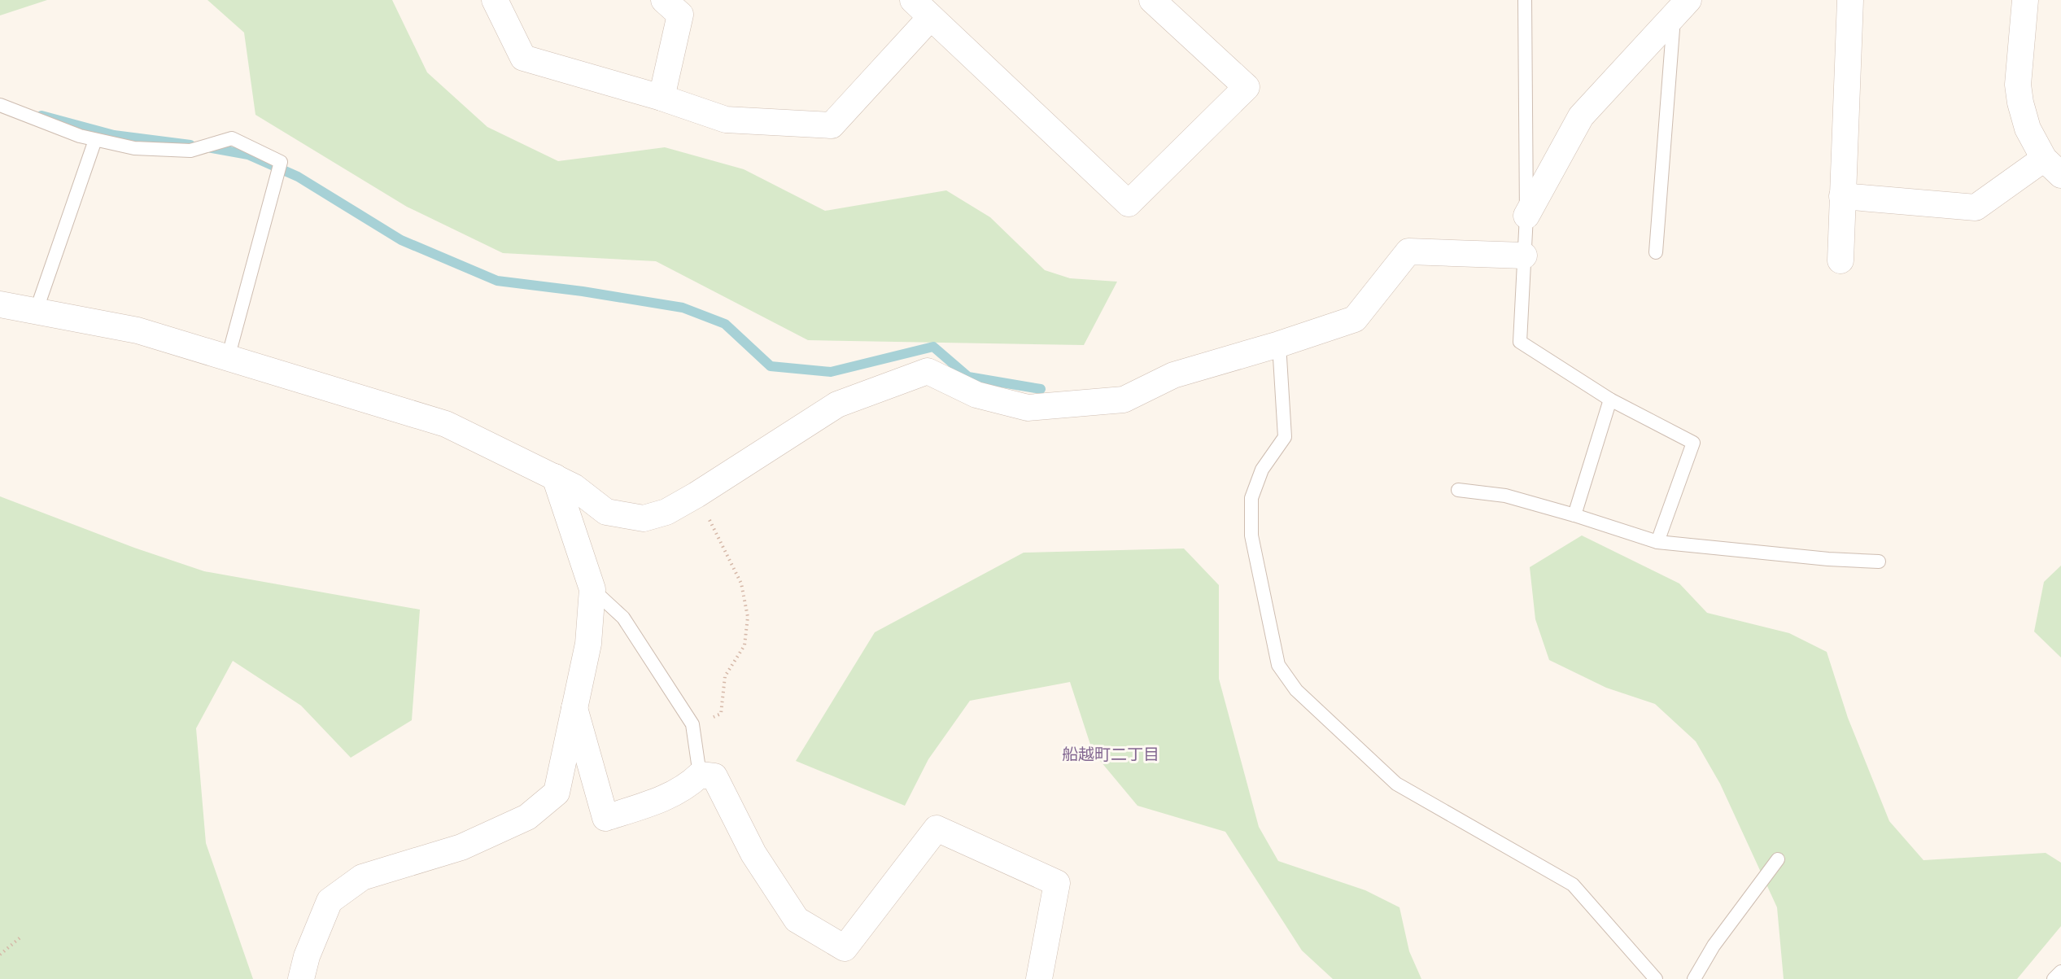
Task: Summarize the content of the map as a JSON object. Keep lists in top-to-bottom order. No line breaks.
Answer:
{"districts":["船越町二丁目"]}
